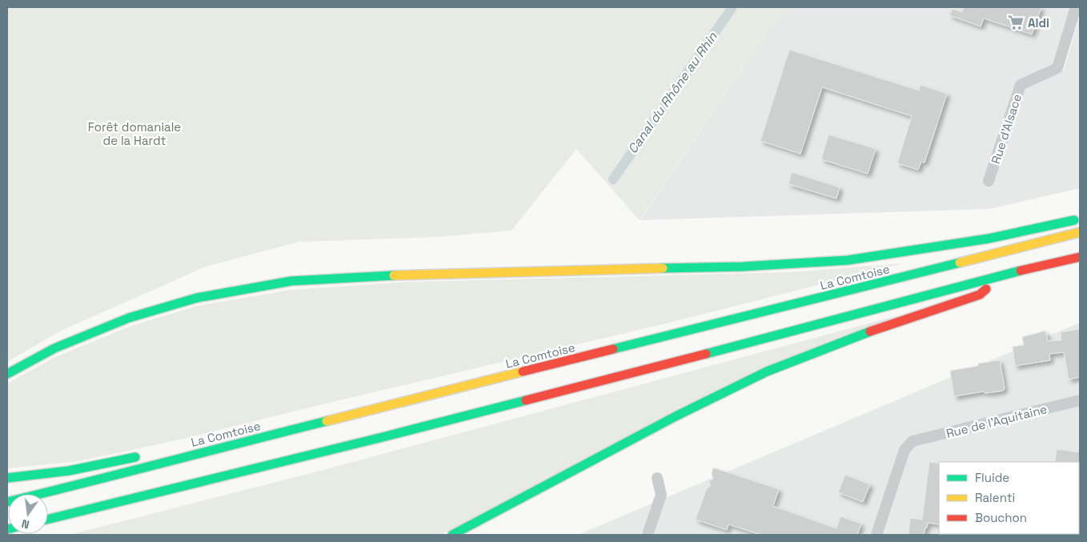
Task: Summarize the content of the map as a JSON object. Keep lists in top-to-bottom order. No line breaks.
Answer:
{"streets":{"highway":["La Comtoise"],"street":["Rue d'Alsace","Rue de l'Aquitaine"]},"water":["Canal du Rhône au Rhin"],"parks":["Forêt domaniale de la Hardt"],"places":{"supermarket":["Aldi"]},"legend":["Fluide","Ralenti","Bouchon"],"north":"bottom"}
